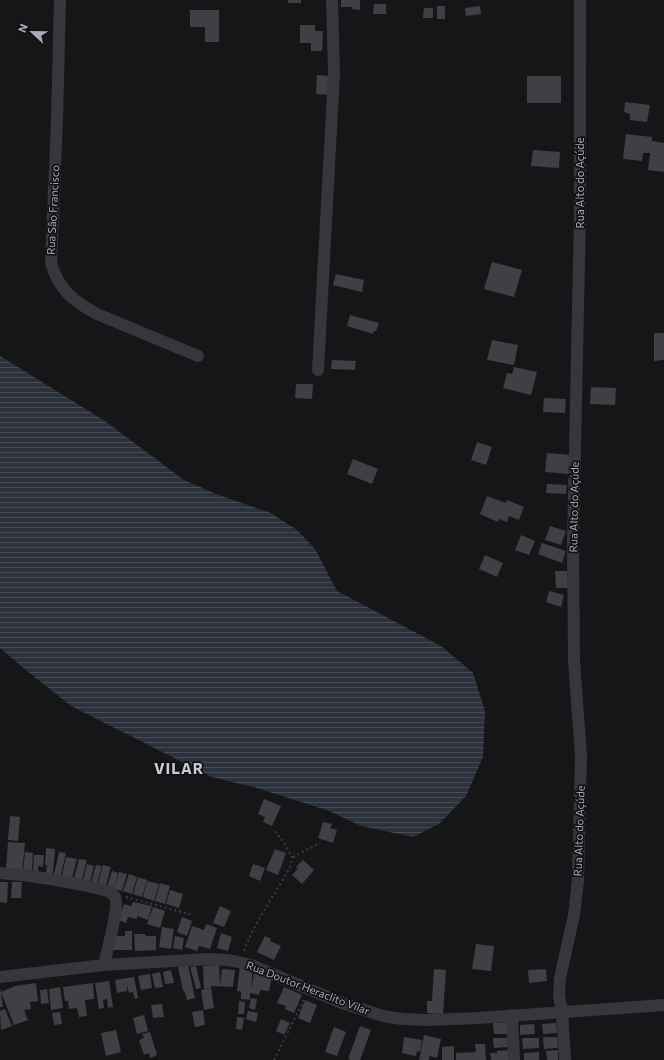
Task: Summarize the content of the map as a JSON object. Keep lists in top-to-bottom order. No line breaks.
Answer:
{"streets":{"street":["Rua Alto do Açúde","Rua Sâo Francisco","Rua Doutor Heraclito Vilar"]},"crossings":[["Rua Alto do Açúde","Rua Doutor Heraclito Vilar"]],"districts":["VILAR"],"north":"left"}
